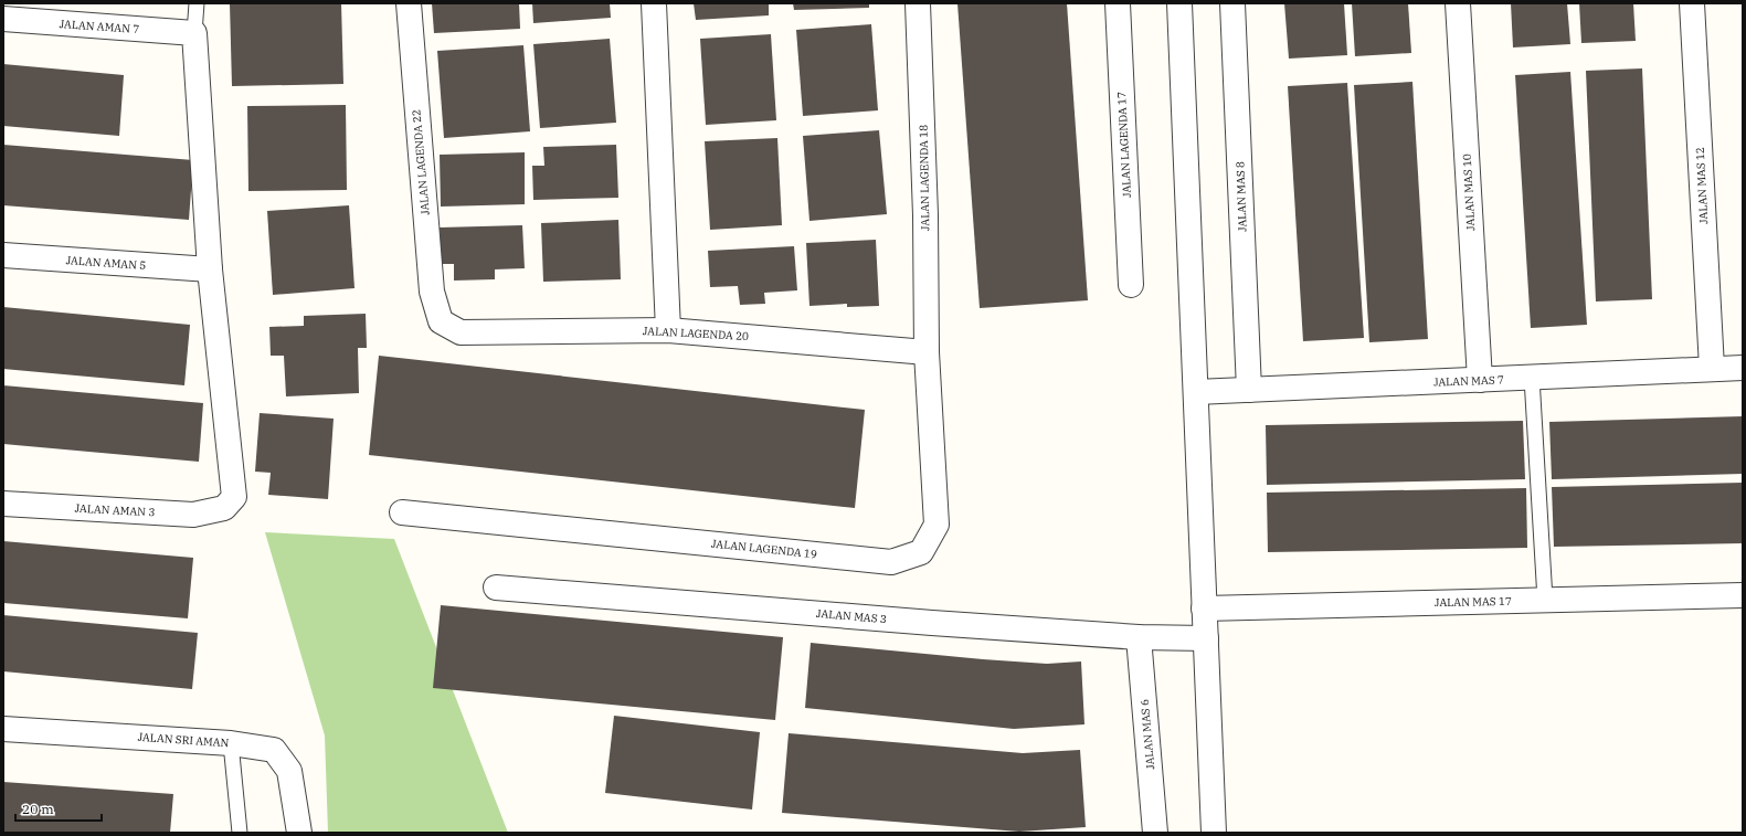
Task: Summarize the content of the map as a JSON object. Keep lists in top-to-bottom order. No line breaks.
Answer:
{"streets":{"street":["JALAN AMAN 7","JALAN LAGENDA 17","JALAN LAGENDA 22","JALAN LAGENDA 18","JALAN MAS 12","JALAN MAS 10","JALAN MAS 8","JALAN AMAN 5","JALAN LAGENDA 20","JALAN MAS 7","JALAN AMAN 3","JALAN LAGENDA 19","JALAN MAS 17","JALAN MAS 3","JALAN MAS 6","JALAN SRI AMAN"]},"crossings":[["JALAN LAGENDA 22","JALAN LAGENDA 20"],["JALAN LAGENDA 18","JALAN LAGENDA 20"],["JALAN LAGENDA 18","JALAN LAGENDA 19"],["JALAN MAS 12","JALAN MAS 7"],["JALAN MAS 10","JALAN MAS 7"],["JALAN MAS 8","JALAN MAS 7"],["JALAN AMAN 5","JALAN AMAN 3"],["JALAN LAGENDA 20","JALAN LAGENDA 19"],["JALAN MAS 3","JALAN MAS 6"]],"scale_bar":"20 m"}
